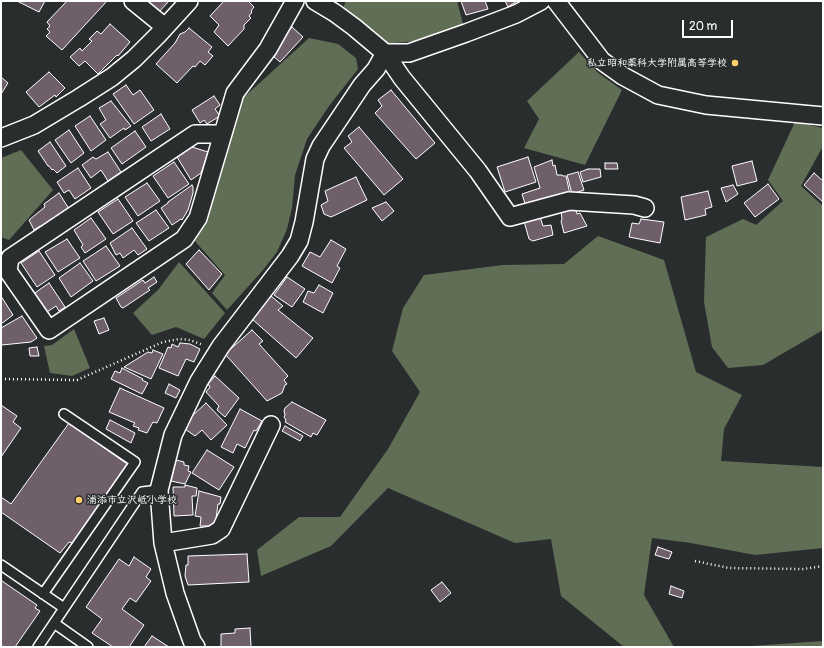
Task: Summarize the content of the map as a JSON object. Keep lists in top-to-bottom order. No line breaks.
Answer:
{"places":["私立昭和薬科大学附属高等学校","浦添市立沢岻小学校"],"scale_bar":"20 m"}
